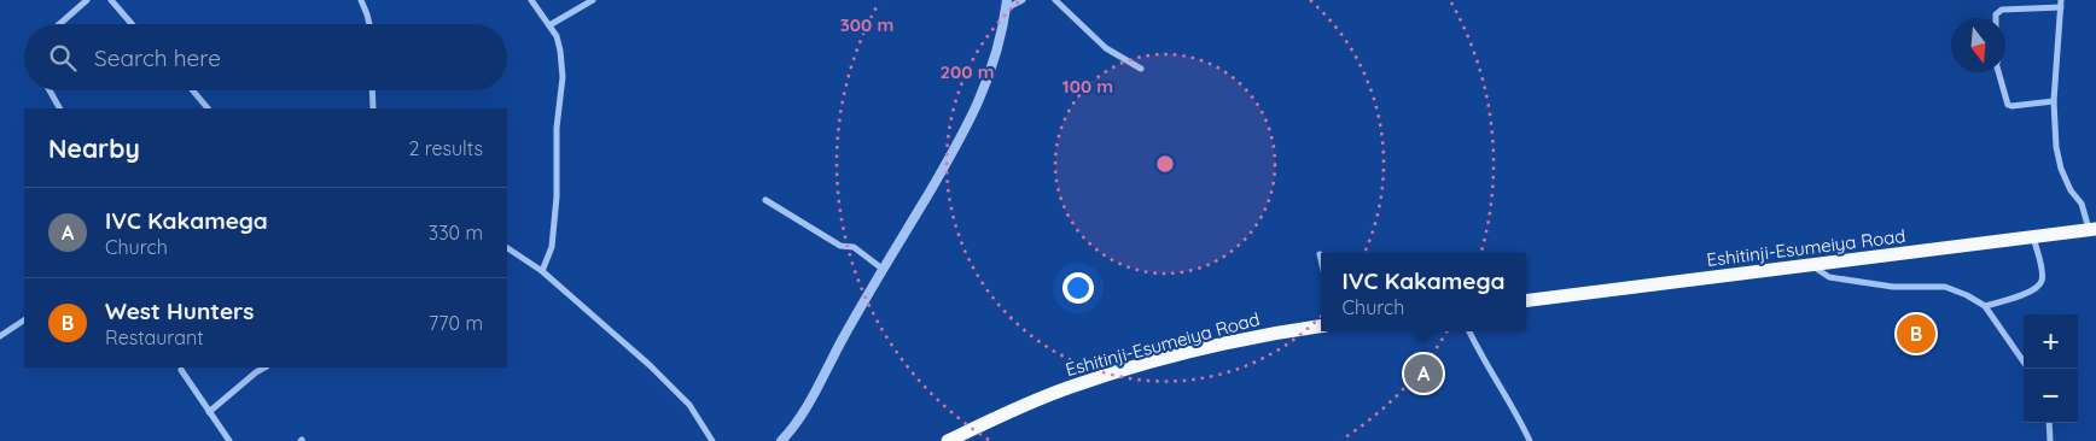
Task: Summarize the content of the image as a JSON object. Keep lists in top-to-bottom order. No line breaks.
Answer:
{"streets":{"highway":["Eshitinji-Esumeiya Road"]},"north":"bottom","page":{"search":"Search here","heading":["Nearby","2 results"],"list":[{"mark":"A","name":"IVC Kakamega","note":"Church","value":"330 m"},{"mark":"B","name":"West Hunters","note":"Restaurant","value":"770 m"}],"popup":["IVC Kakamega","Church"],"pins":["B","A"],"map_buttons":["+","−"]},"rings":["300 m","200 m","100 m"]}
